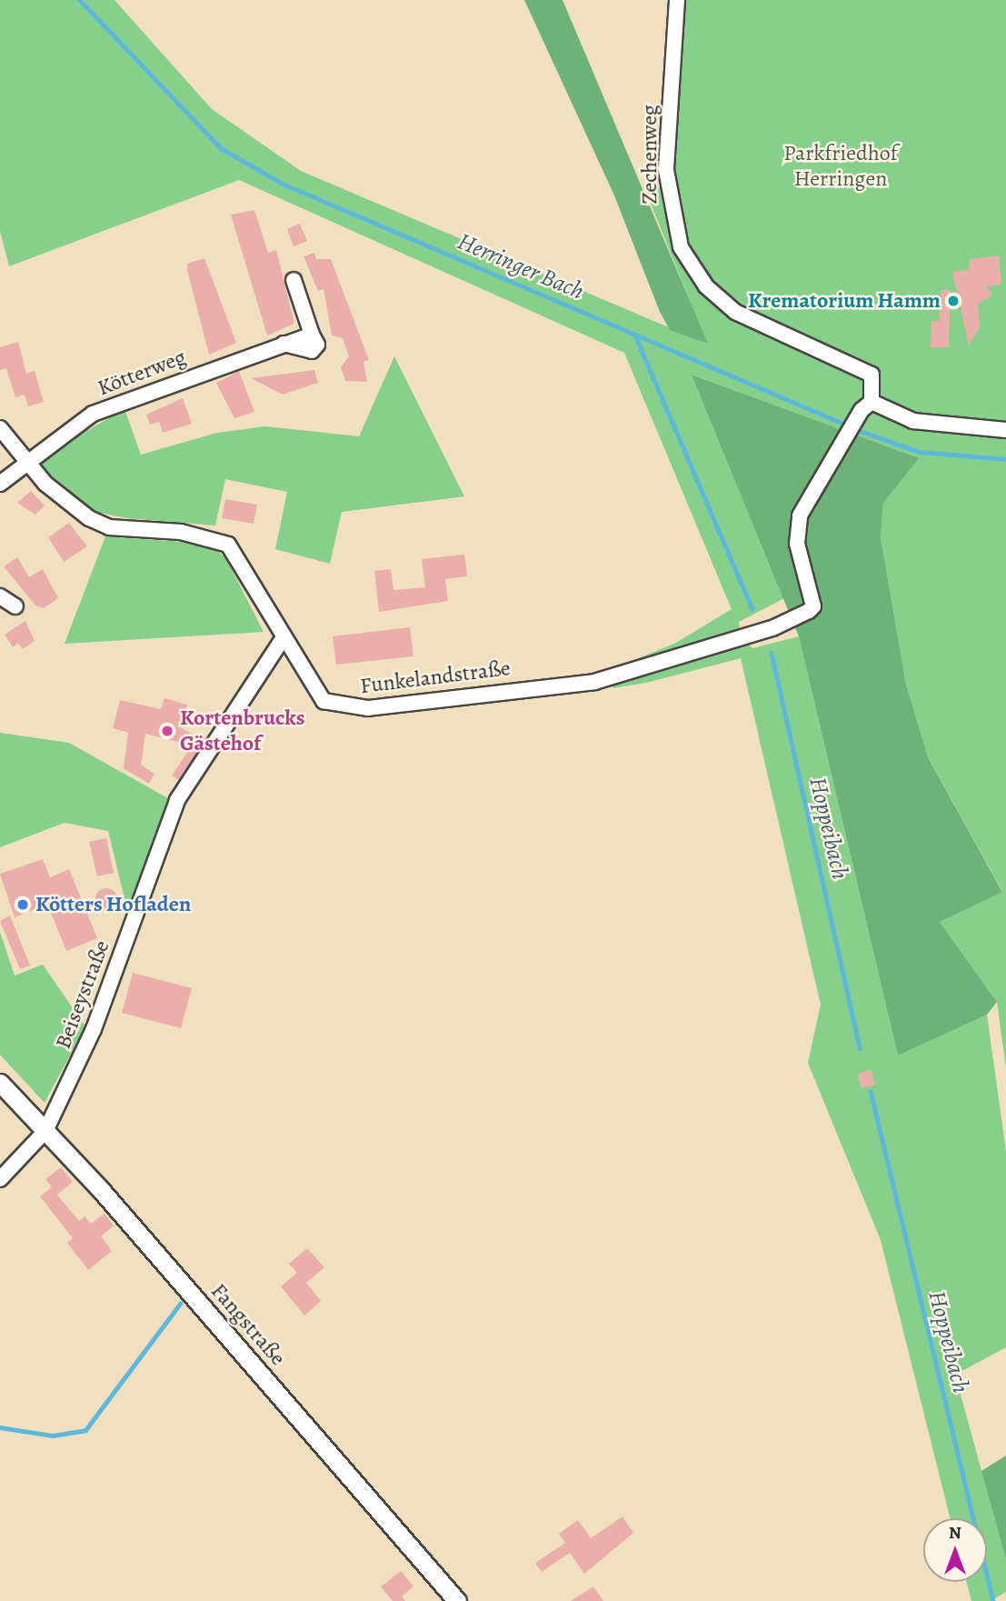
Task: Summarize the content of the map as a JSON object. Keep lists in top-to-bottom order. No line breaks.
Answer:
{"streets":{"main road":["Fangstraße"],"street":["Zechenweg","Kötterweg","Funkelandstraße","Beiseystraße"]},"crossings":[["Zechenweg","Funkelandstraße"],["Kötterweg","Funkelandstraße"],["Funkelandstraße","Beiseystraße"],["Beiseystraße","Fangstraße"]],"water":["Herringer Bach","Hoppeibach"],"parks":["Parkfriedhof Herringen"],"places":["Krematorium Hamm","Kortenbrucks Gästehof","Kötters Hofladen"],"north":"top"}
